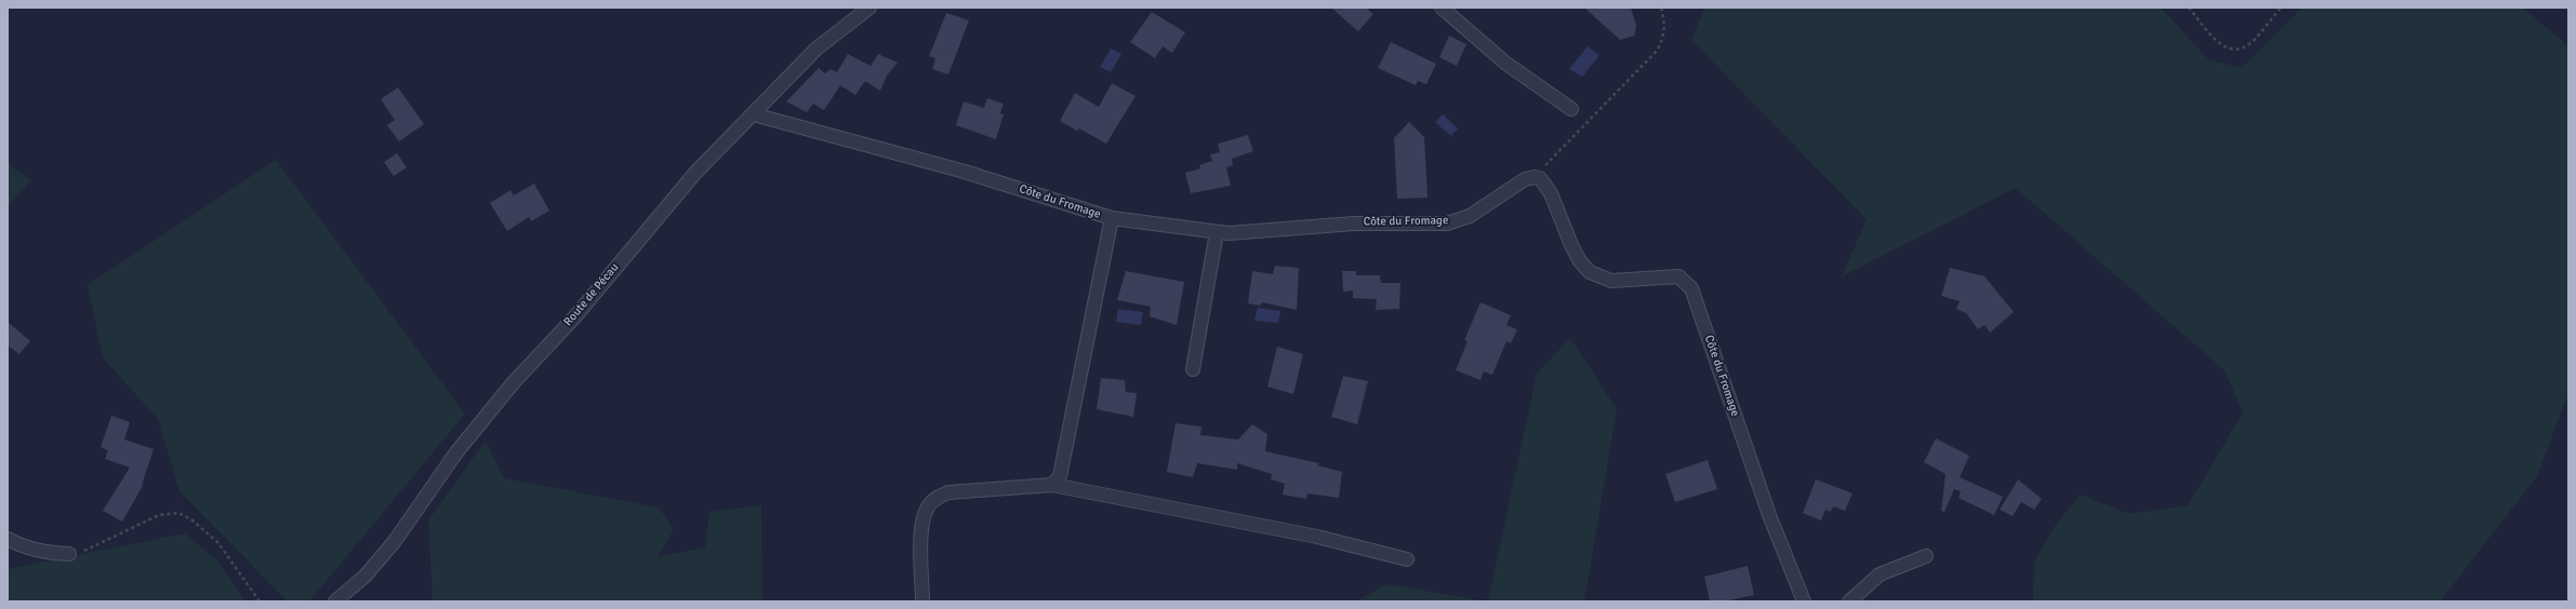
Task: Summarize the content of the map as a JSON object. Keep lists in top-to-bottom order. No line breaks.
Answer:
{"streets":{"street":["Côte du Fromage","Route de Pécau"]},"crossings":[["Côte du Fromage","Route de Pécau"]]}
